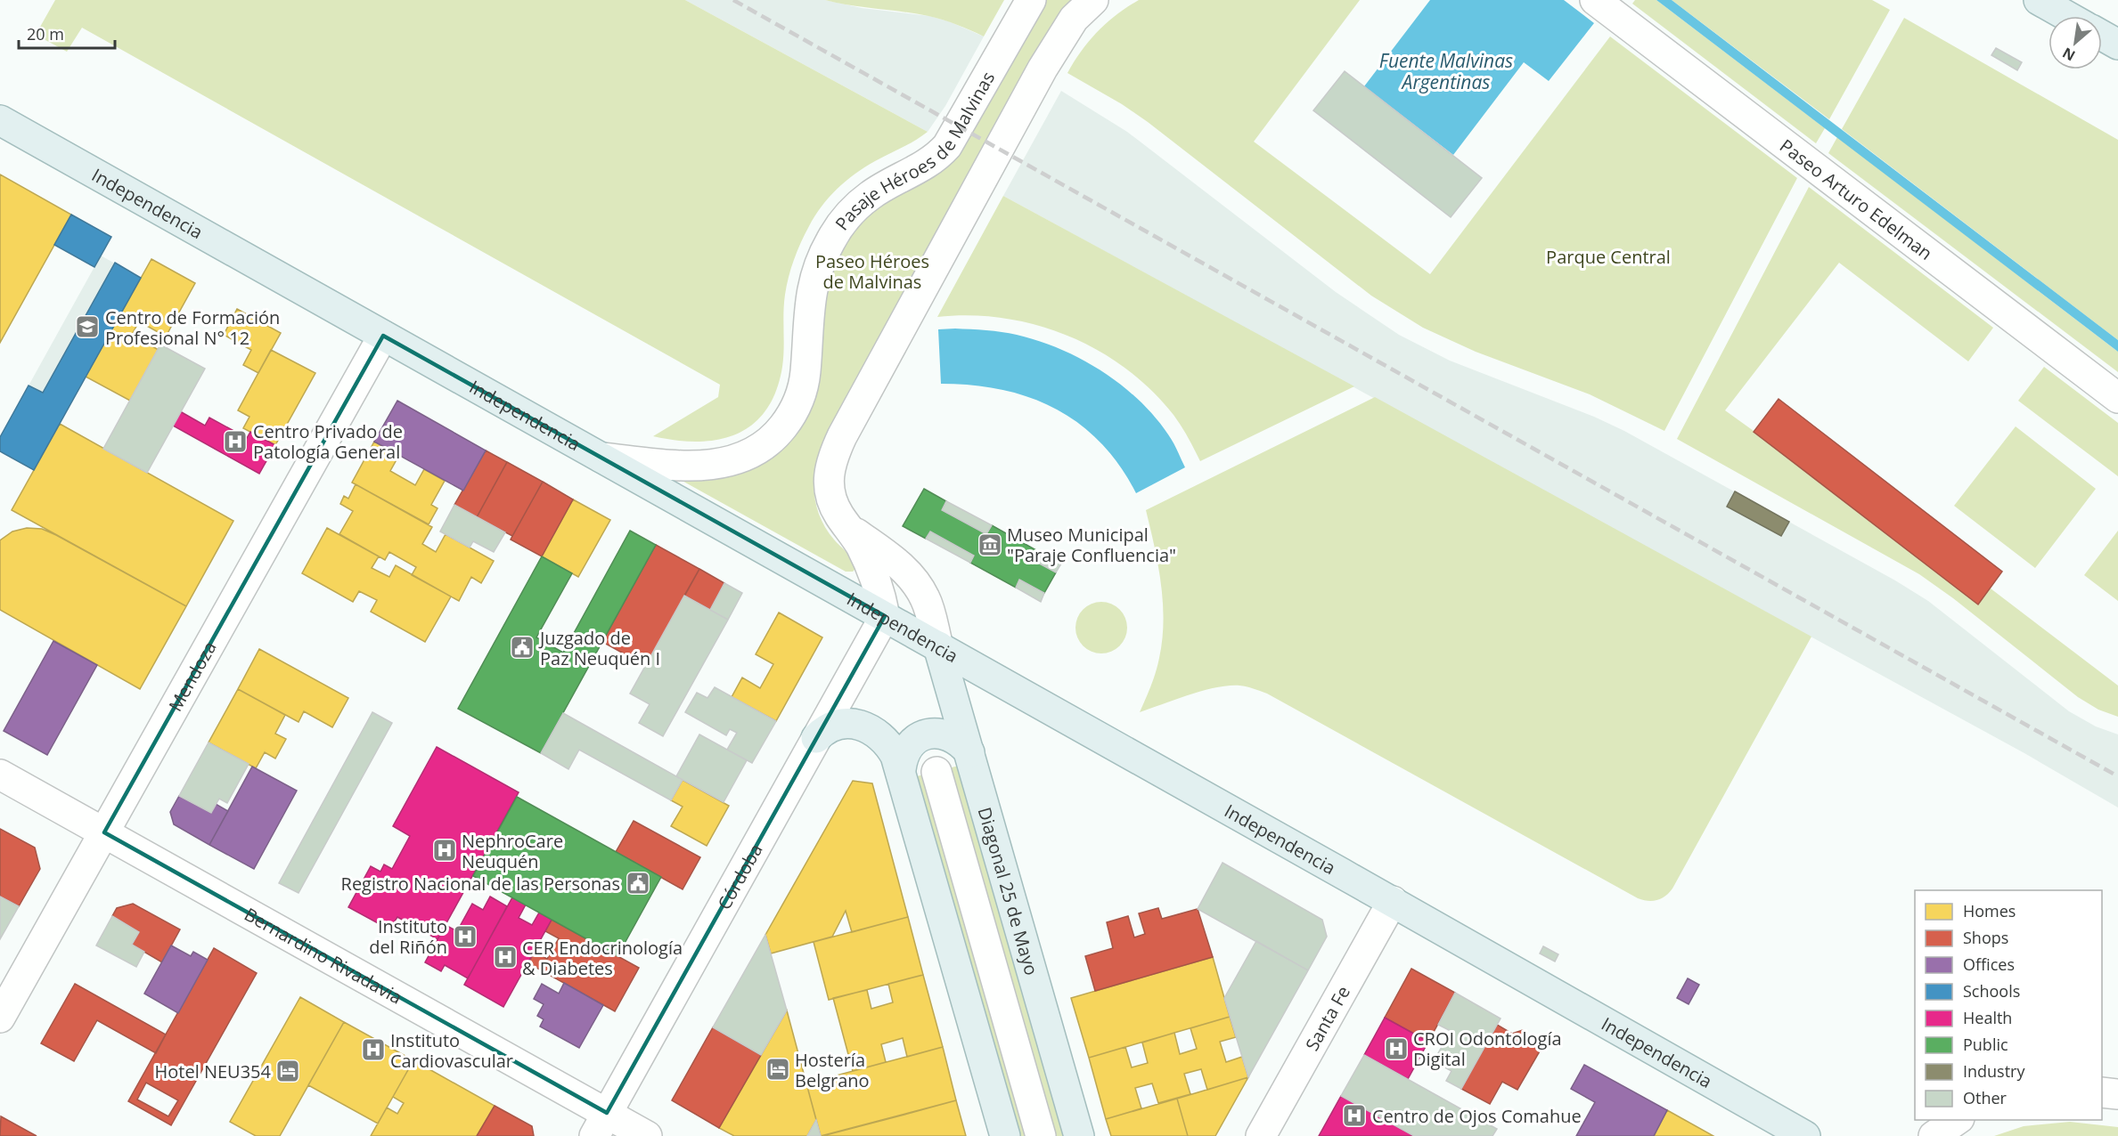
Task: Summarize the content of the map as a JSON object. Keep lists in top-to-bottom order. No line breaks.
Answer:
{"streets":{"main road":["Independencia","Diagonal 25 de Mayo"],"street":["Pasaje Héroes de Malvinas","Paseo Arturo Edelman","Mendoza","Córdoba","Bernardino Rivadavia","Santa Fe"]},"crossings":[["Pasaje Héroes de Malvinas","Independencia"],["Independencia","Mendoza"],["Independencia","Córdoba"],["Independencia","Diagonal 25 de Mayo"],["Independencia","Santa Fe"],["Mendoza","Bernardino Rivadavia"],["Córdoba","Bernardino Rivadavia"]],"water":["Fuente Malvinas Argentinas"],"parks":["Parque Central","Paseo Héroes de Malvinas"],"places":{"school or university":["Centro de Formación Profesional N° 12"],"hospital":["Centro Privado de Patología General","NephroCare Neuquén","Instituto del Riñón","CER Endocrinología & Diabetes","CROI Odontología Digital","Instituto Cardiovascular","Centro de Ojos Comahue"],"museum":["Museo Municipal \"Paraje Confluencia\""],"public building":["Juzgado de Paz Neuquén I","Registro Nacional de las Personas"],"hotel":["Hostería Belgrano","Hotel NEU354"]},"legend":["Homes","Shops","Offices","Schools","Health","Public","Industry","Other"],"scale_bar":"20 m","north":"bottom left"}
